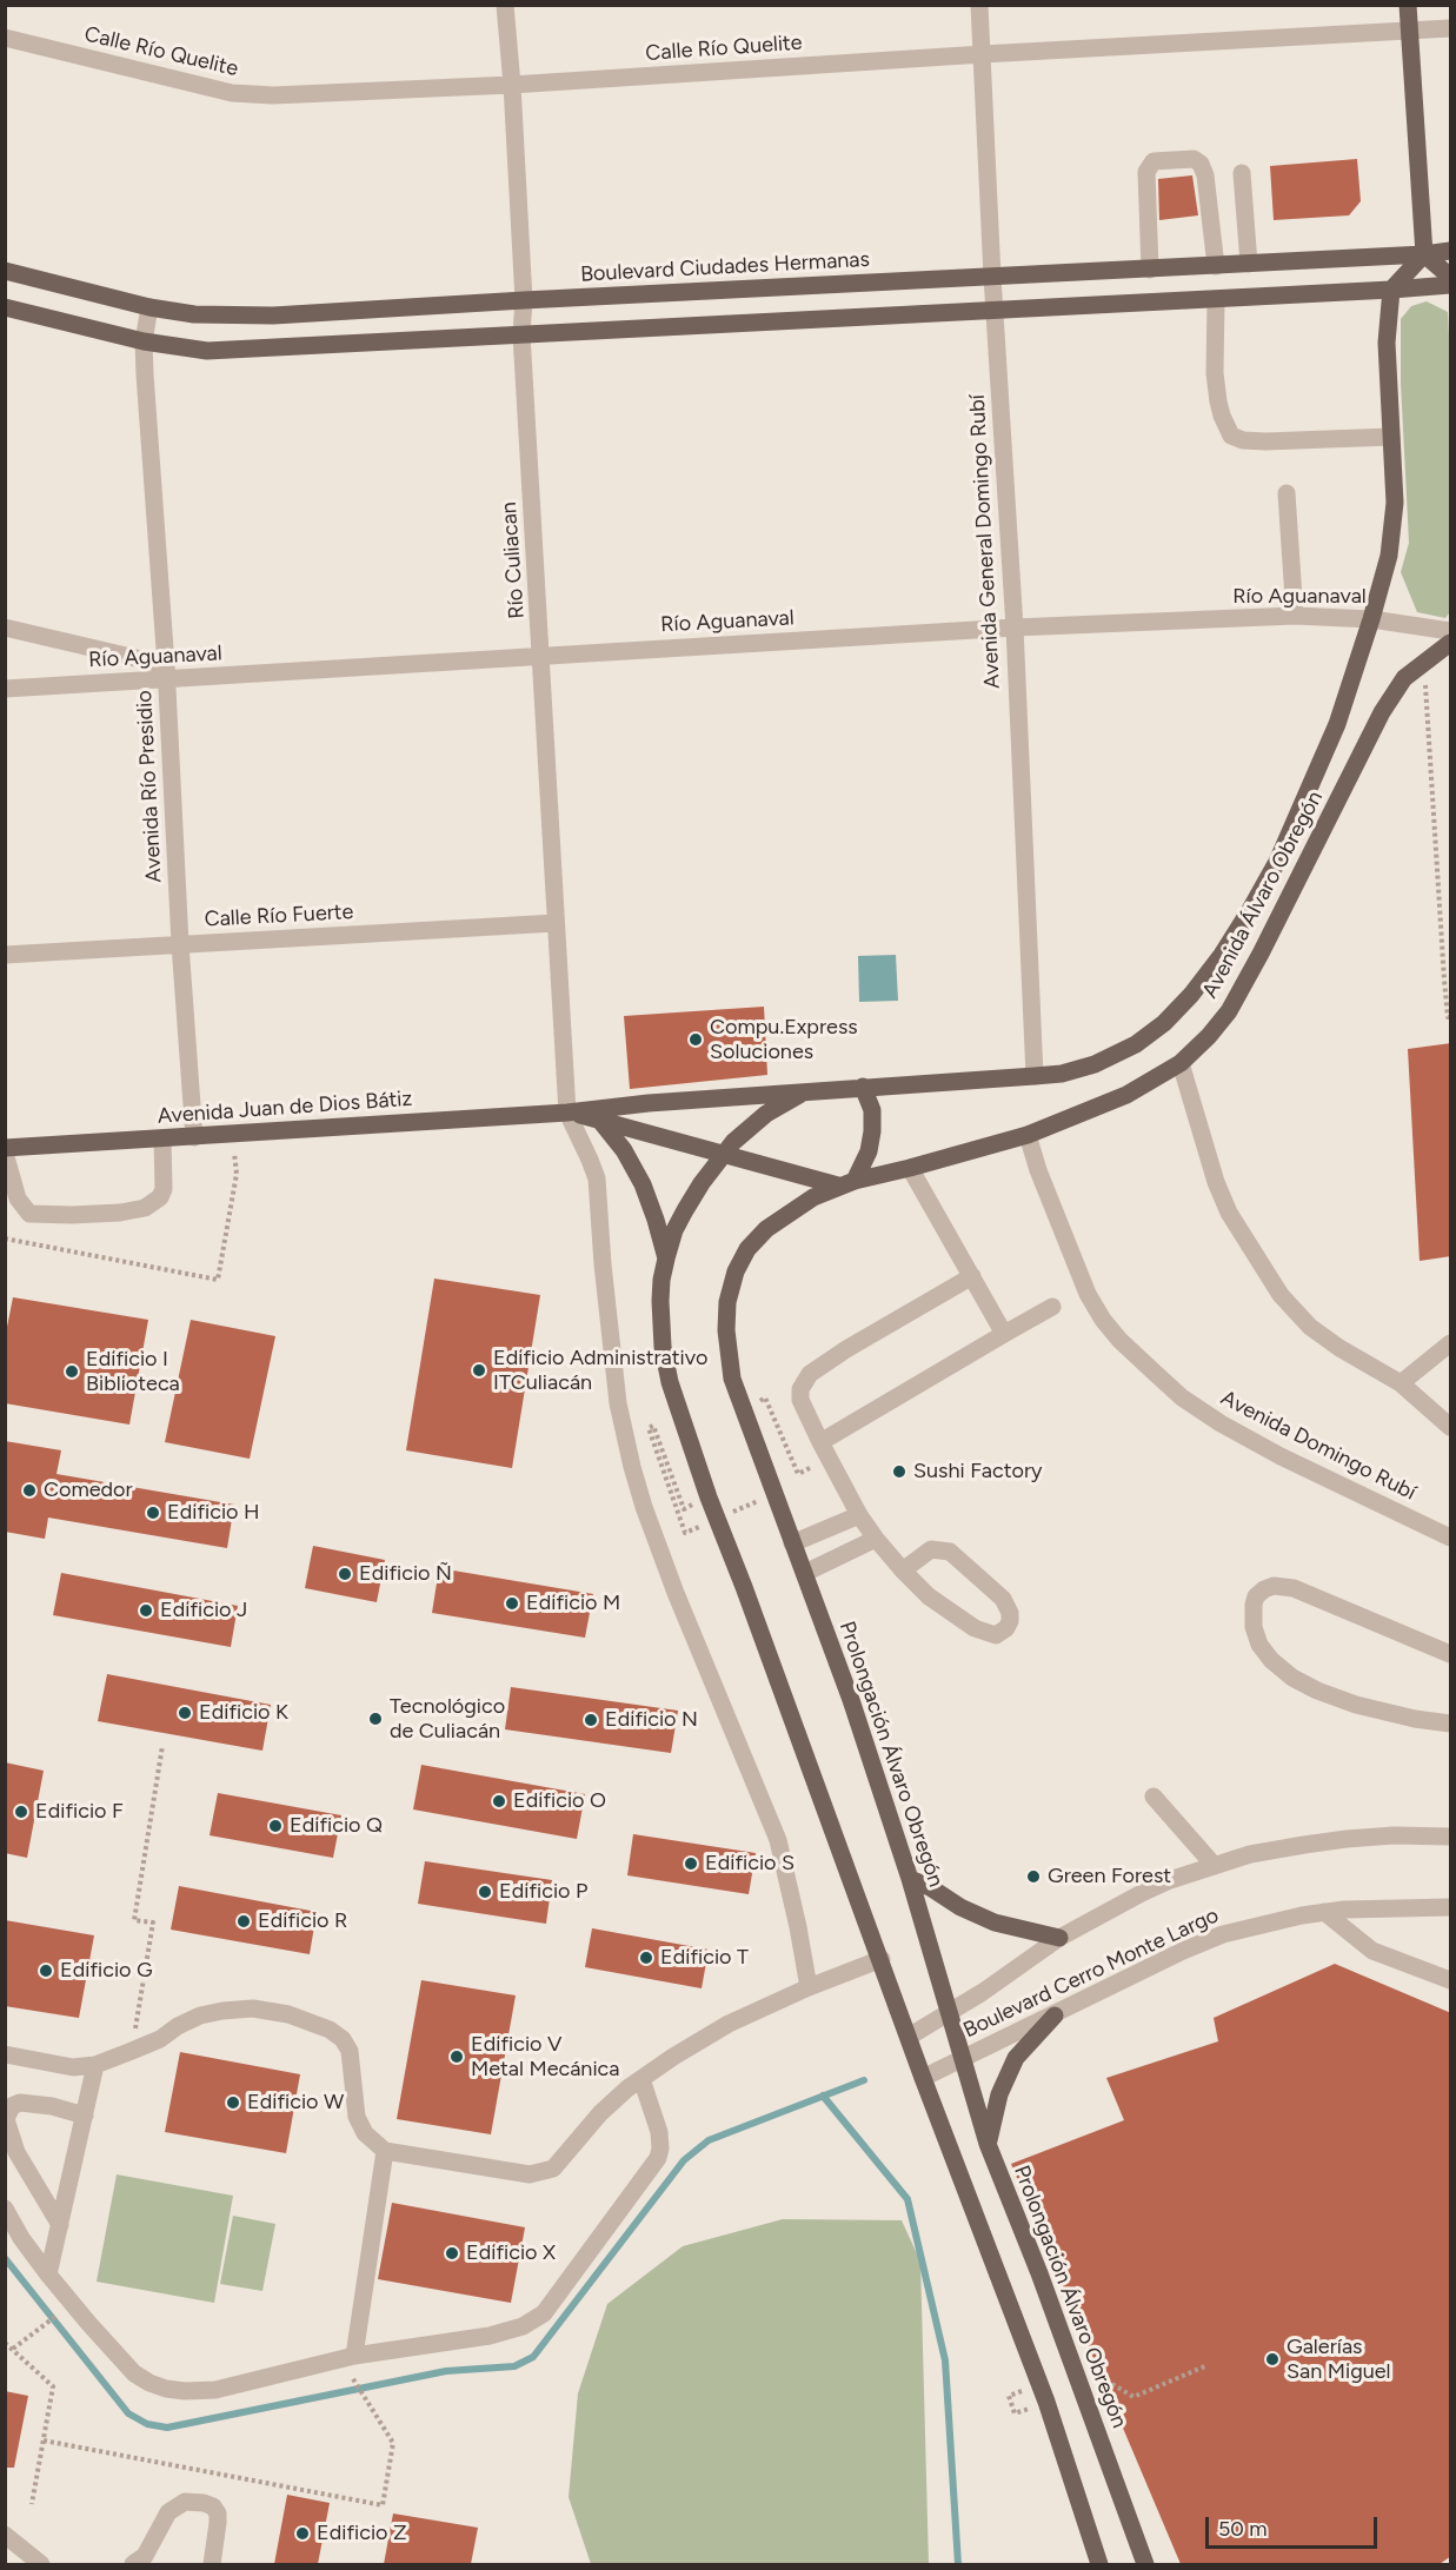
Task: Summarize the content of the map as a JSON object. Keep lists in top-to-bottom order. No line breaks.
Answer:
{"streets":{"main road":["Boulevard Ciudades Hermanas","Avenida Álvaro Obregón","Avenida Juan de Dios Bátiz","Prolongación Álvaro Obregón"],"street":["Calle Río Quelite","Avenida General Domingo Rubí","Río Culiacan","Río Aguanaval","Avenida Río Presidio","Calle Río Fuerte","Avenida Domingo Rubí","Boulevard Cerro Monte Largo"]},"crossings":[["Calle Río Quelite","Avenida General Domingo Rubí"],["Calle Río Quelite","Río Culiacan"],["Boulevard Ciudades Hermanas","Avenida General Domingo Rubí"],["Boulevard Ciudades Hermanas","Río Culiacan"],["Boulevard Ciudades Hermanas","Avenida Río Presidio"],["Avenida General Domingo Rubí","Río Aguanaval"],["Avenida General Domingo Rubí","Avenida Álvaro Obregón"],["Río Culiacan","Río Aguanaval"],["Río Culiacan","Calle Río Fuerte"],["Río Culiacan","Avenida Juan de Dios Bátiz"],["Río Aguanaval","Avenida Río Presidio"],["Río Aguanaval","Avenida Álvaro Obregón"],["Avenida Río Presidio","Calle Río Fuerte"],["Avenida Río Presidio","Avenida Juan de Dios Bátiz"],["Avenida Álvaro Obregón","Avenida Juan de Dios Bátiz"],["Avenida Álvaro Obregón","Avenida Domingo Rubí"],["Avenida Álvaro Obregón","Prolongación Álvaro Obregón"],["Avenida Juan de Dios Bátiz","Prolongación Álvaro Obregón"],["Avenida Domingo Rubí","Prolongación Álvaro Obregón"],["Prolongación Álvaro Obregón","Boulevard Cerro Monte Largo"]],"places":["Compu.Express Soluciones","Edificio Administrativo ITCuliacán","Edificio I Biblioteca","Sushi Factory","Comedor","Edificio H","Edificio Ñ","Edificio M","Edificio J","Edificio K","Tecnológico de Culiacán","Edificio N","Edificio O","Edificio F","Edificio Q","Edificio S","Green Forest","Edificio P","Edificio R","Edificio T","Edificio G","Edificio V Metal Mecánica","Edificio W","Edificio X","Galerías San Miguel","Edificio Z"],"scale_bar":"50 m"}
